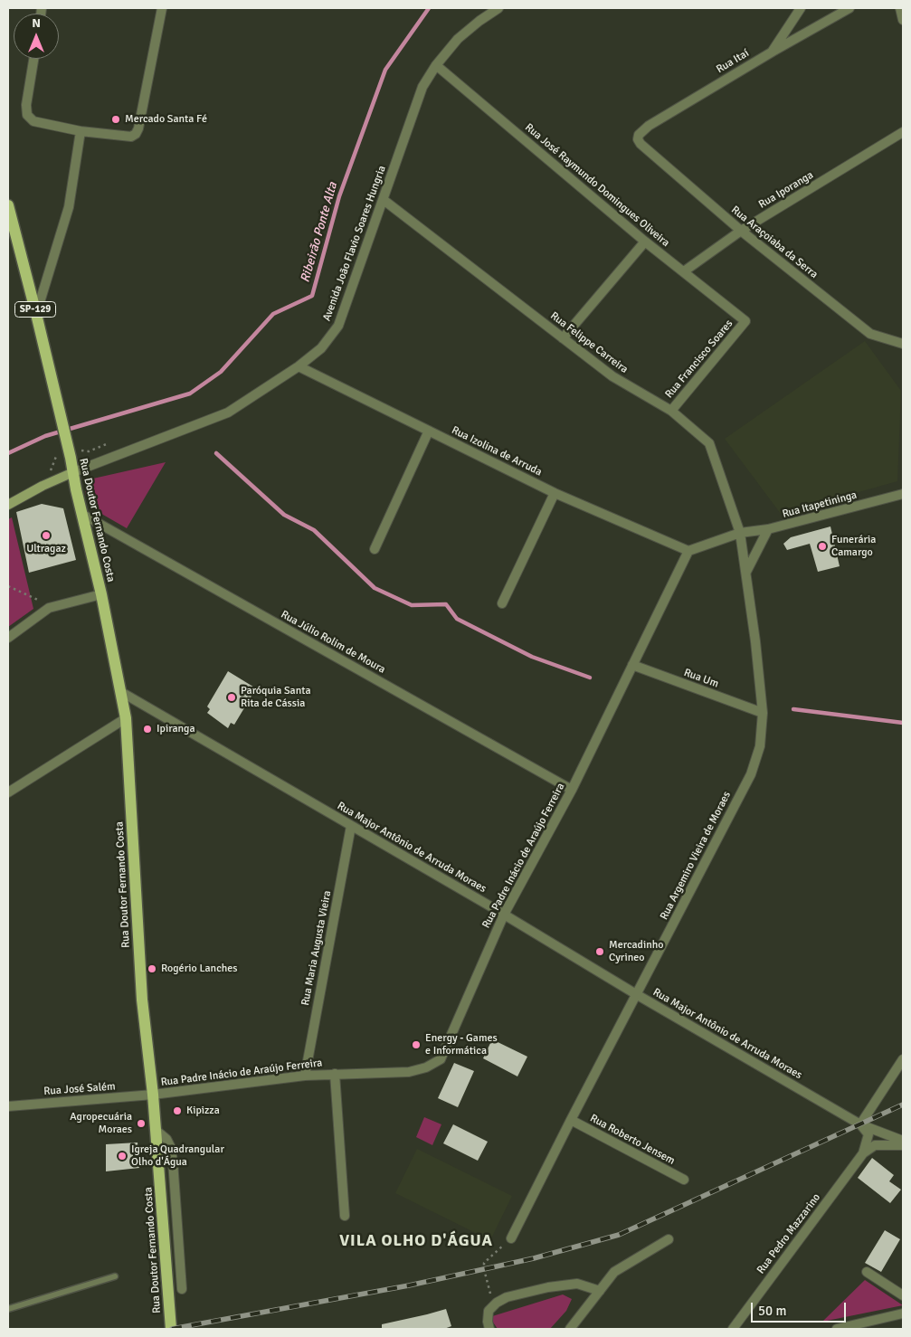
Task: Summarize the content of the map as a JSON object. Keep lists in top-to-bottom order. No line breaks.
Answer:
{"streets":{"main road":["SP-129","Rua Doutor Fernando Costa"],"street":["Rua Itaí","Rua José Raymundo Domingues Oliveira","Rua Iporanga","Rua Araçoiaba da Serra","Avenida João Flavio Soares Hungria","Rua Felippe Carreira","Rua Francisco Soares","Rua Izolina de Arruda","Rua Itapetininga","Rua Júlio Rolim de Moura","Rua Um","Rua Major Antônio de Arruda Moraes","Rua Padre Inácio de Araújo Ferreira","Rua Argemiro Vieira de Moraes","Rua Maria Augusta Vieira","Rua José Salém","Rua Roberto Jensem","Rua Pedro Mazzarino"]},"crossings":[["Rua Itaí","Rua Araçoiaba da Serra"],["Rua José Raymundo Domingues Oliveira","Rua Iporanga"],["Rua José Raymundo Domingues Oliveira","Avenida João Flavio Soares Hungria"],["Rua José Raymundo Domingues Oliveira","Rua Francisco Soares"],["Rua Iporanga","Rua Araçoiaba da Serra"],["Avenida João Flavio Soares Hungria","Rua Felippe Carreira"],["Avenida João Flavio Soares Hungria","Rua Izolina de Arruda"],["Avenida João Flavio Soares Hungria","Rua Doutor Fernando Costa"],["SP-129","Rua Doutor Fernando Costa"],["Rua Felippe Carreira","Rua Francisco Soares"],["Rua Felippe Carreira","Rua Itapetininga"],["Rua Felippe Carreira","Rua Argemiro Vieira de Moraes"],["Rua Izolina de Arruda","Rua Padre Inácio de Araújo Ferreira"],["Rua Itapetininga","Rua Argemiro Vieira de Moraes"],["Rua Doutor Fernando Costa","Rua Júlio Rolim de Moura"],["Rua Doutor Fernando Costa","Rua Major Antônio de Arruda Moraes"],["Rua Doutor Fernando Costa","Rua Padre Inácio de Araújo Ferreira"],["Rua Doutor Fernando Costa","Rua José Salém"],["Rua Júlio Rolim de Moura","Rua Padre Inácio de Araújo Ferreira"],["Rua Um","Rua Padre Inácio de Araújo Ferreira"],["Rua Um","Rua Argemiro Vieira de Moraes"],["Rua Major Antônio de Arruda Moraes","Rua Padre Inácio de Araújo Ferreira"],["Rua Major Antônio de Arruda Moraes","Rua Argemiro Vieira de Moraes"],["Rua Major Antônio de Arruda Moraes","Rua Maria Augusta Vieira"],["Rua Major Antônio de Arruda Moraes","Rua Pedro Mazzarino"],["Rua Padre Inácio de Araújo Ferreira","Rua Maria Augusta Vieira"],["Rua Padre Inácio de Araújo Ferreira","Rua José Salém"],["Rua Argemiro Vieira de Moraes","Rua Roberto Jensem"]],"districts":["VILA OLHO D'ÁGUA"],"water":["Ribeirão Ponte Alta"],"places":["Mercado Santa Fé","Ultragaz","Funerária Camargo","Paróquia Santa Rita de Cássia","Ipiranga","Mercadinho Cyrineo","Rogério Lanches","Energy - Games e Informática","Kipizza","Agropecuária Moraes","Igreja Quadrangular Olho d'Água"],"scale_bar":"50 m","north":"top"}
